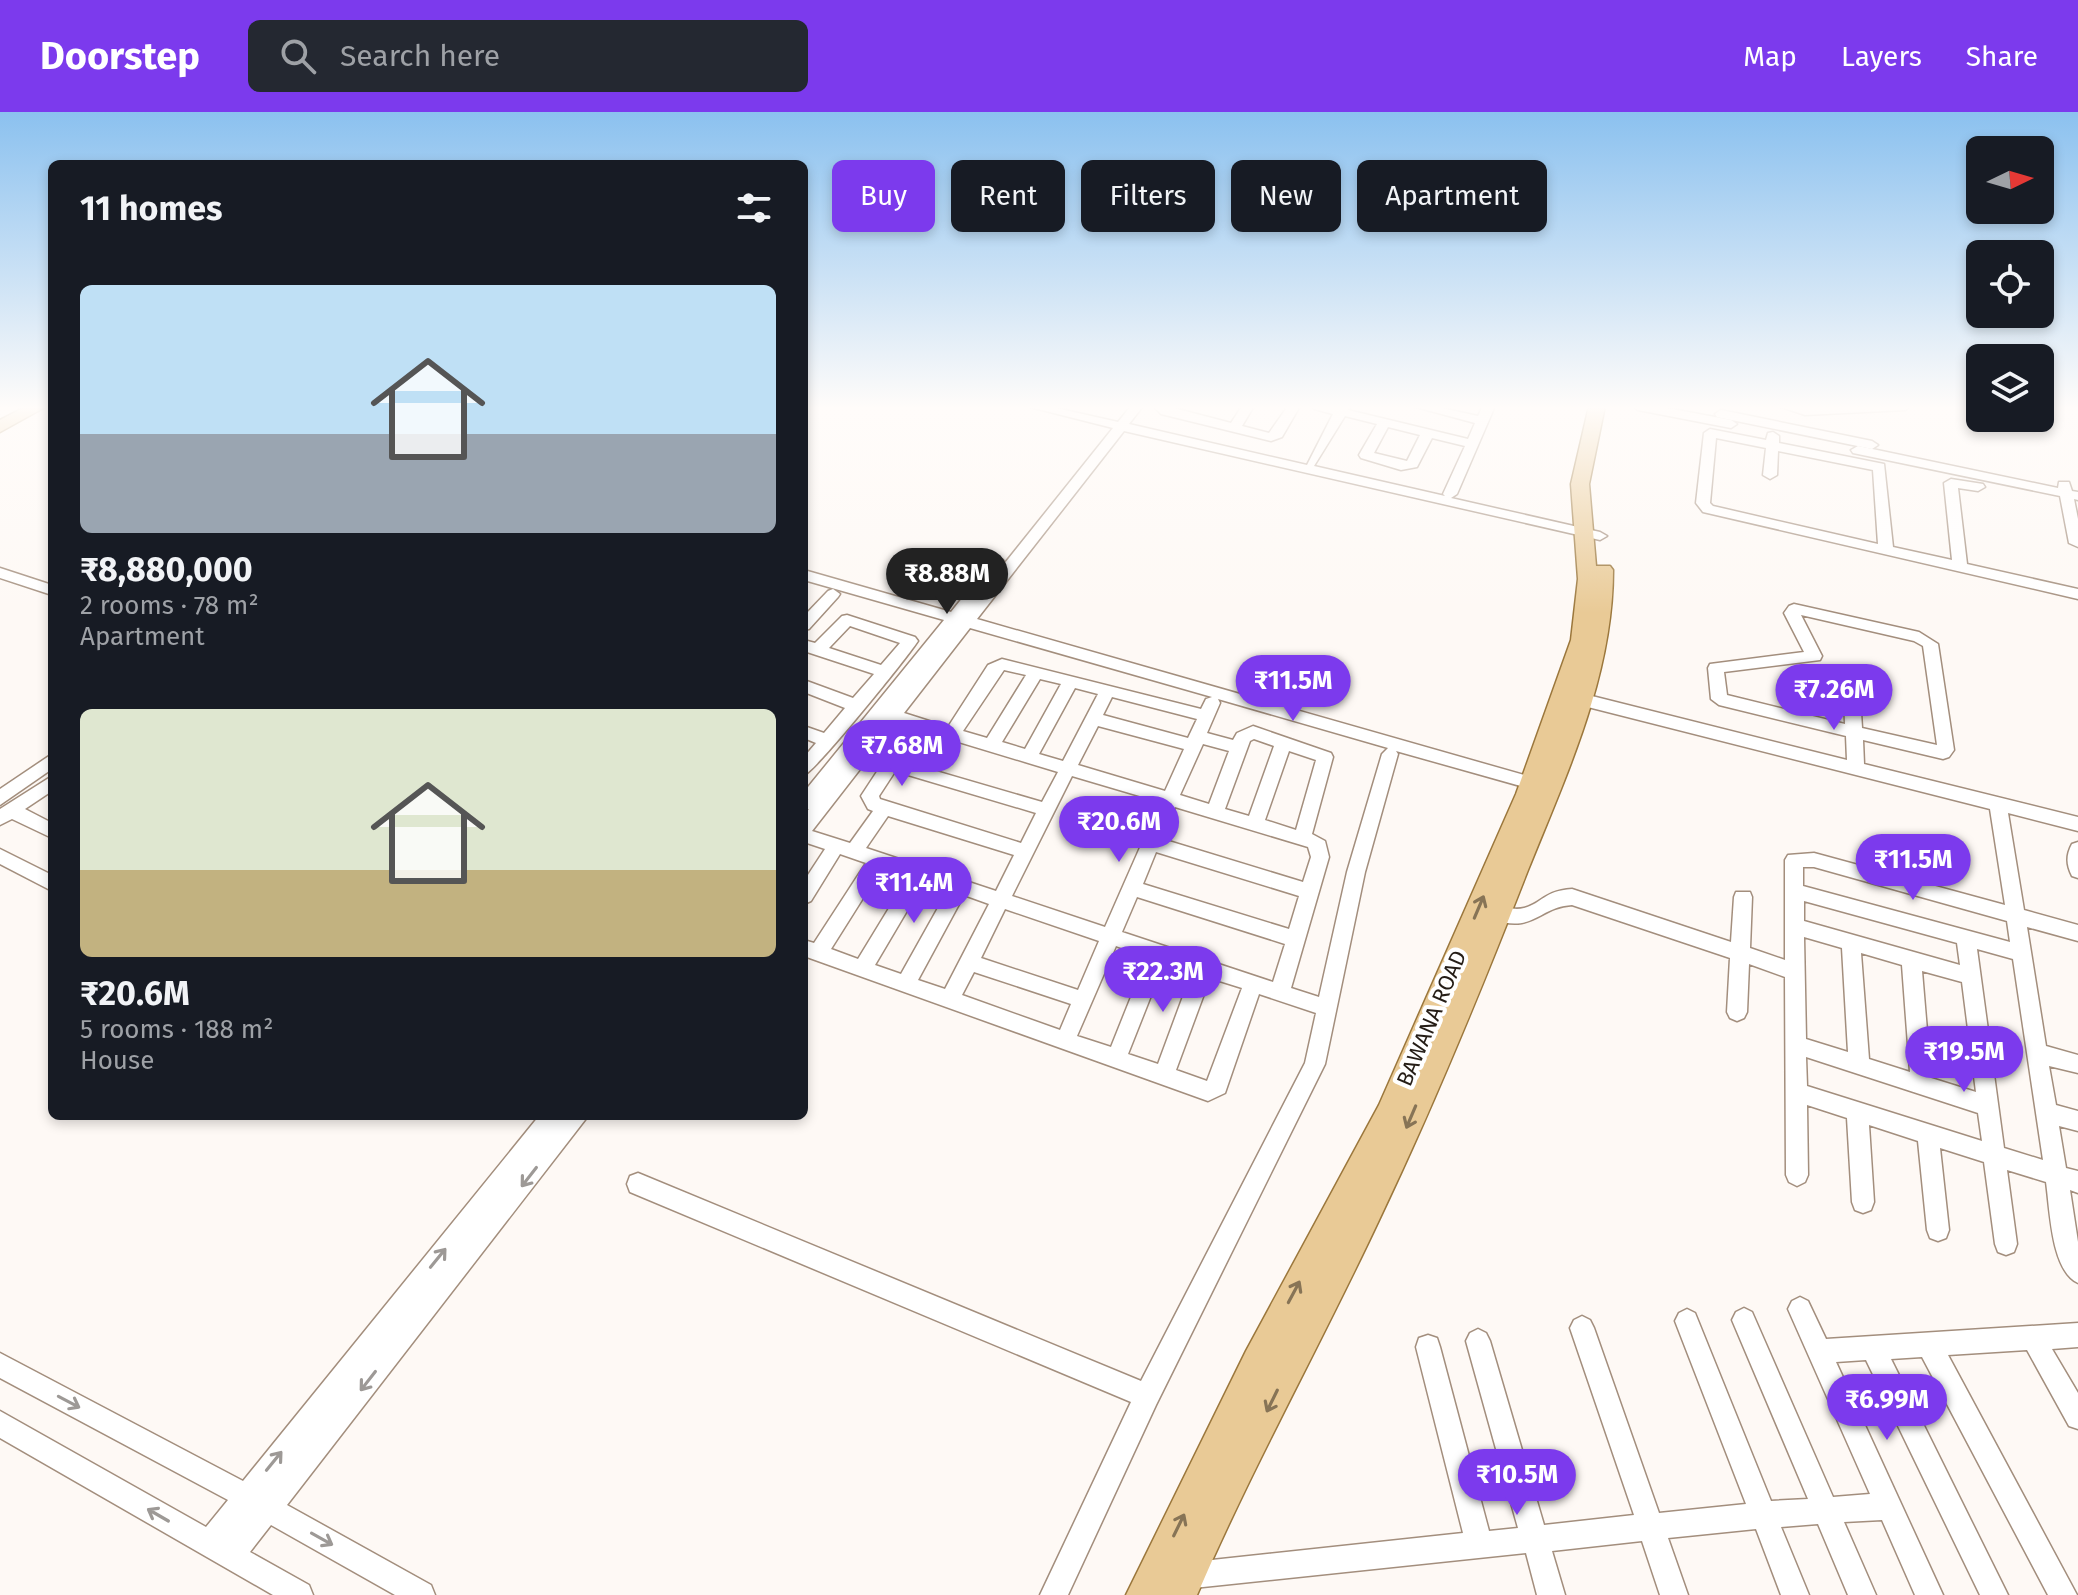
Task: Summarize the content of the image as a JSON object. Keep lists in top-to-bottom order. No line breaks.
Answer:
{"streets":{"main road":["BAWANA ROAD"]},"north":"right","page":{"header":"Doorstep","search":"Search here","nav":["Map","Layers","Share"],"chip":["Buy","Rent","Filters","New","Apartment"],"heading":"11 homes","list":[{"name":"₹8,880,000","note":"2 rooms · 78 m² · Apartment"},{"name":"₹20.6M","note":"5 rooms · 188 m² · House"}],"price":["₹8.88M","₹11.5M","₹7.26M","₹7.68M","₹20.6M","₹11.5M","₹11.4M","₹22.3M","₹19.5M","₹6.99M","₹10.5M"]}}
